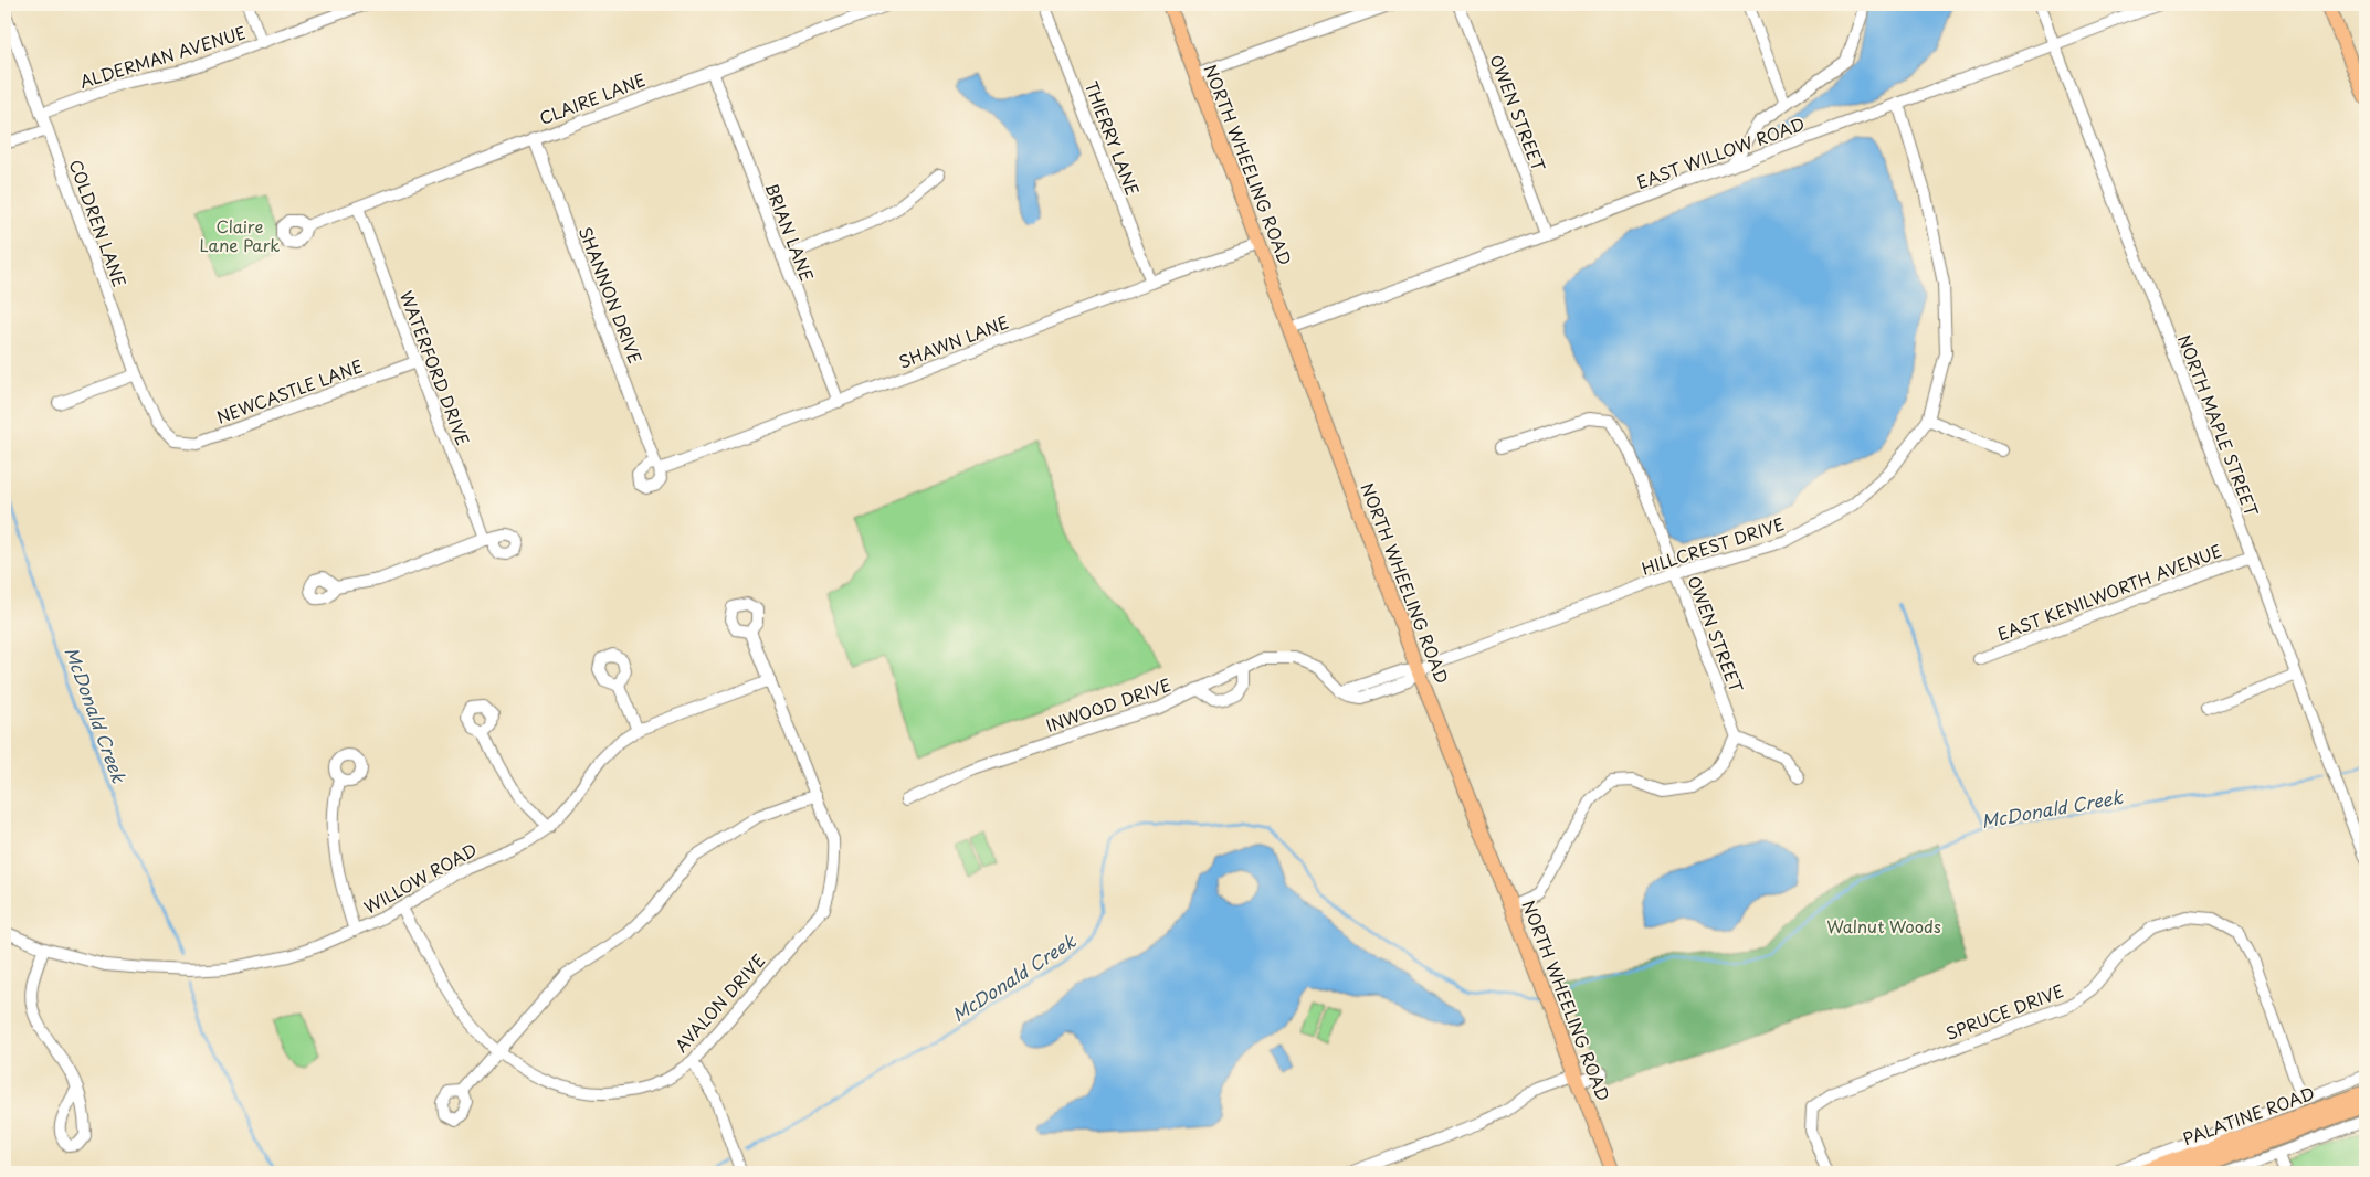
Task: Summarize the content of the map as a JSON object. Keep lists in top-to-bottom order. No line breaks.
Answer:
{"streets":{"highway":["PALATINE ROAD"],"main road":["NORTH WHEELING ROAD"],"street":["ALDERMAN AVENUE","CLAIRE LANE","OWEN STREET","THIERRY LANE","EAST WILLOW ROAD","COLDREN LANE","BRIAN LANE","SHANNON DRIVE","SHAWN LANE","WATERFORD DRIVE","NEWCASTLE LANE","NORTH MAPLE STREET","HILLCREST DRIVE","EAST KENILWORTH AVENUE","INWOOD DRIVE","WILLOW ROAD","AVALON DRIVE","SPRUCE DRIVE"]},"crossings":[["ALDERMAN AVENUE","COLDREN LANE"],["CLAIRE LANE","BRIAN LANE"],["CLAIRE LANE","SHANNON DRIVE"],["CLAIRE LANE","WATERFORD DRIVE"],["OWEN STREET","EAST WILLOW ROAD"],["OWEN STREET","HILLCREST DRIVE"],["THIERRY LANE","SHAWN LANE"],["EAST WILLOW ROAD","NORTH WHEELING ROAD"],["EAST WILLOW ROAD","NORTH MAPLE STREET"],["EAST WILLOW ROAD","HILLCREST DRIVE"],["NORTH WHEELING ROAD","SHAWN LANE"],["NORTH WHEELING ROAD","HILLCREST DRIVE"],["NORTH WHEELING ROAD","INWOOD DRIVE"],["COLDREN LANE","NEWCASTLE LANE"],["BRIAN LANE","SHAWN LANE"],["SHANNON DRIVE","SHAWN LANE"],["WATERFORD DRIVE","NEWCASTLE LANE"],["NORTH MAPLE STREET","EAST KENILWORTH AVENUE"],["HILLCREST DRIVE","INWOOD DRIVE"],["WILLOW ROAD","AVALON DRIVE"]],"water":["McDonald Creek"],"parks":["Claire Lane Park","Walnut Woods"]}
